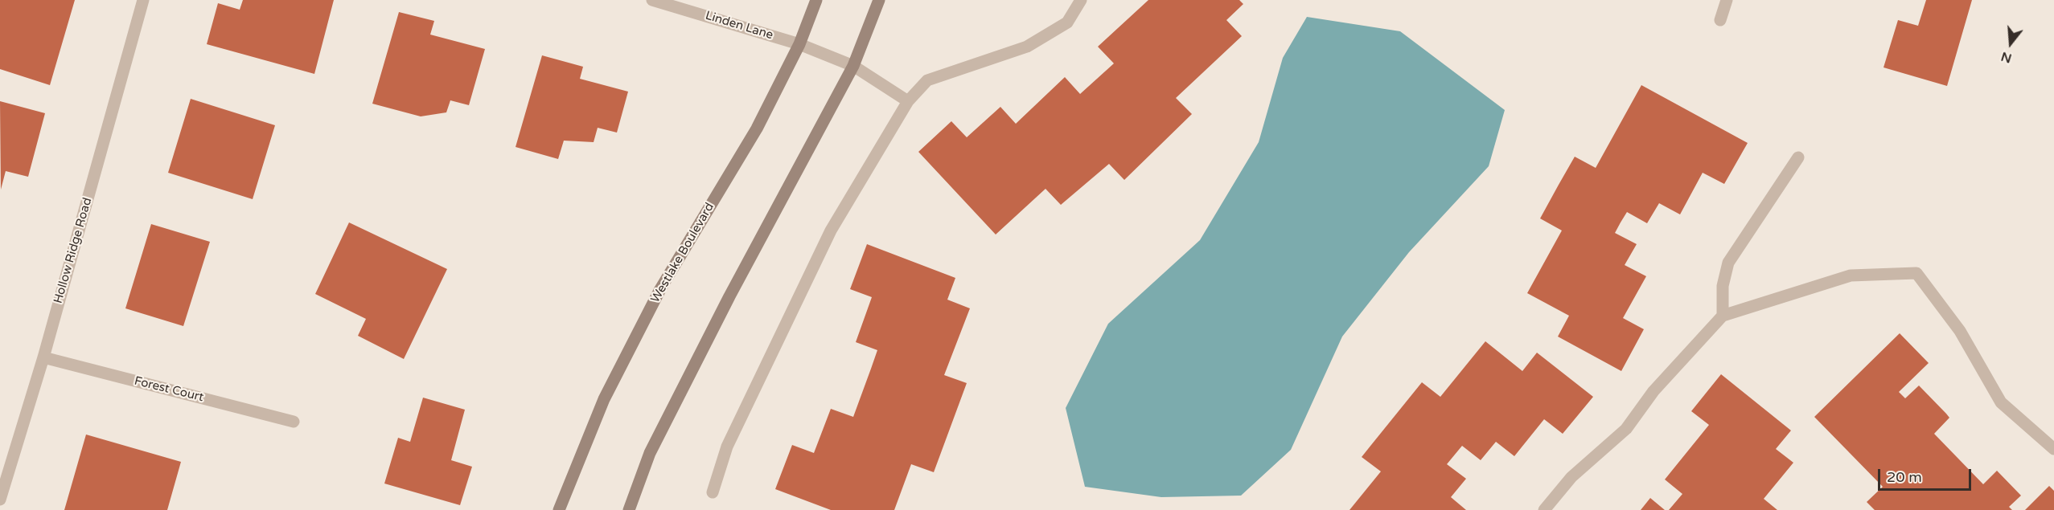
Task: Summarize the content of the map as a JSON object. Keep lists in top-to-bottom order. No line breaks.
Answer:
{"streets":{"street":["Linden Lane","Hollow Ridge Road","Westlake Boulevard","Forest Court"]},"crossings":[["Linden Lane","Westlake Boulevard"],["Hollow Ridge Road","Forest Court"]],"scale_bar":"20 m","north":"bottom"}
